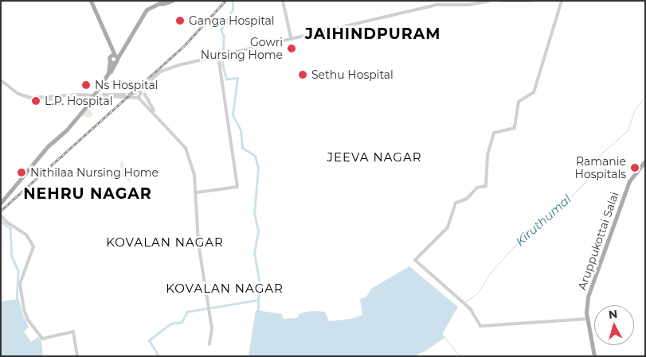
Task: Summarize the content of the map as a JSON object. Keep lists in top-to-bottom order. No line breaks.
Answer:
{"streets":{"main road":["Aruppukottai Salai"]},"districts":["JAIHINDPURAM","JEEVA NAGAR","NEHRU NAGAR","KOVALAN NAGAR","KOVALAN NAGAR"],"water":["Kiruthumal"],"places":["Ganga Hospital","Gowri Nursing Home","Sethu Hospital","Ns Hospital","L.P. Hospital","Ramanie Hospitals","Nithilaa Nursing Home"],"north":"top"}
